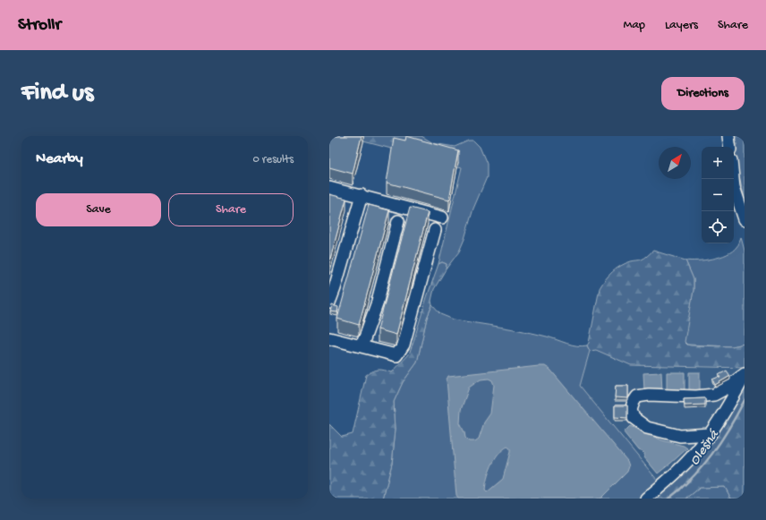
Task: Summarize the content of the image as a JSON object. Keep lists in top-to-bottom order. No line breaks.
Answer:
{"water":["Olešná"],"north":"top right","page":{"header":"Strollr","nav":["Map","Layers","Share"],"buttons":["Directions",["Save","Share"]],"title":"Find us","heading":["Nearby","0 results"],"map_buttons":["+","−"]}}
